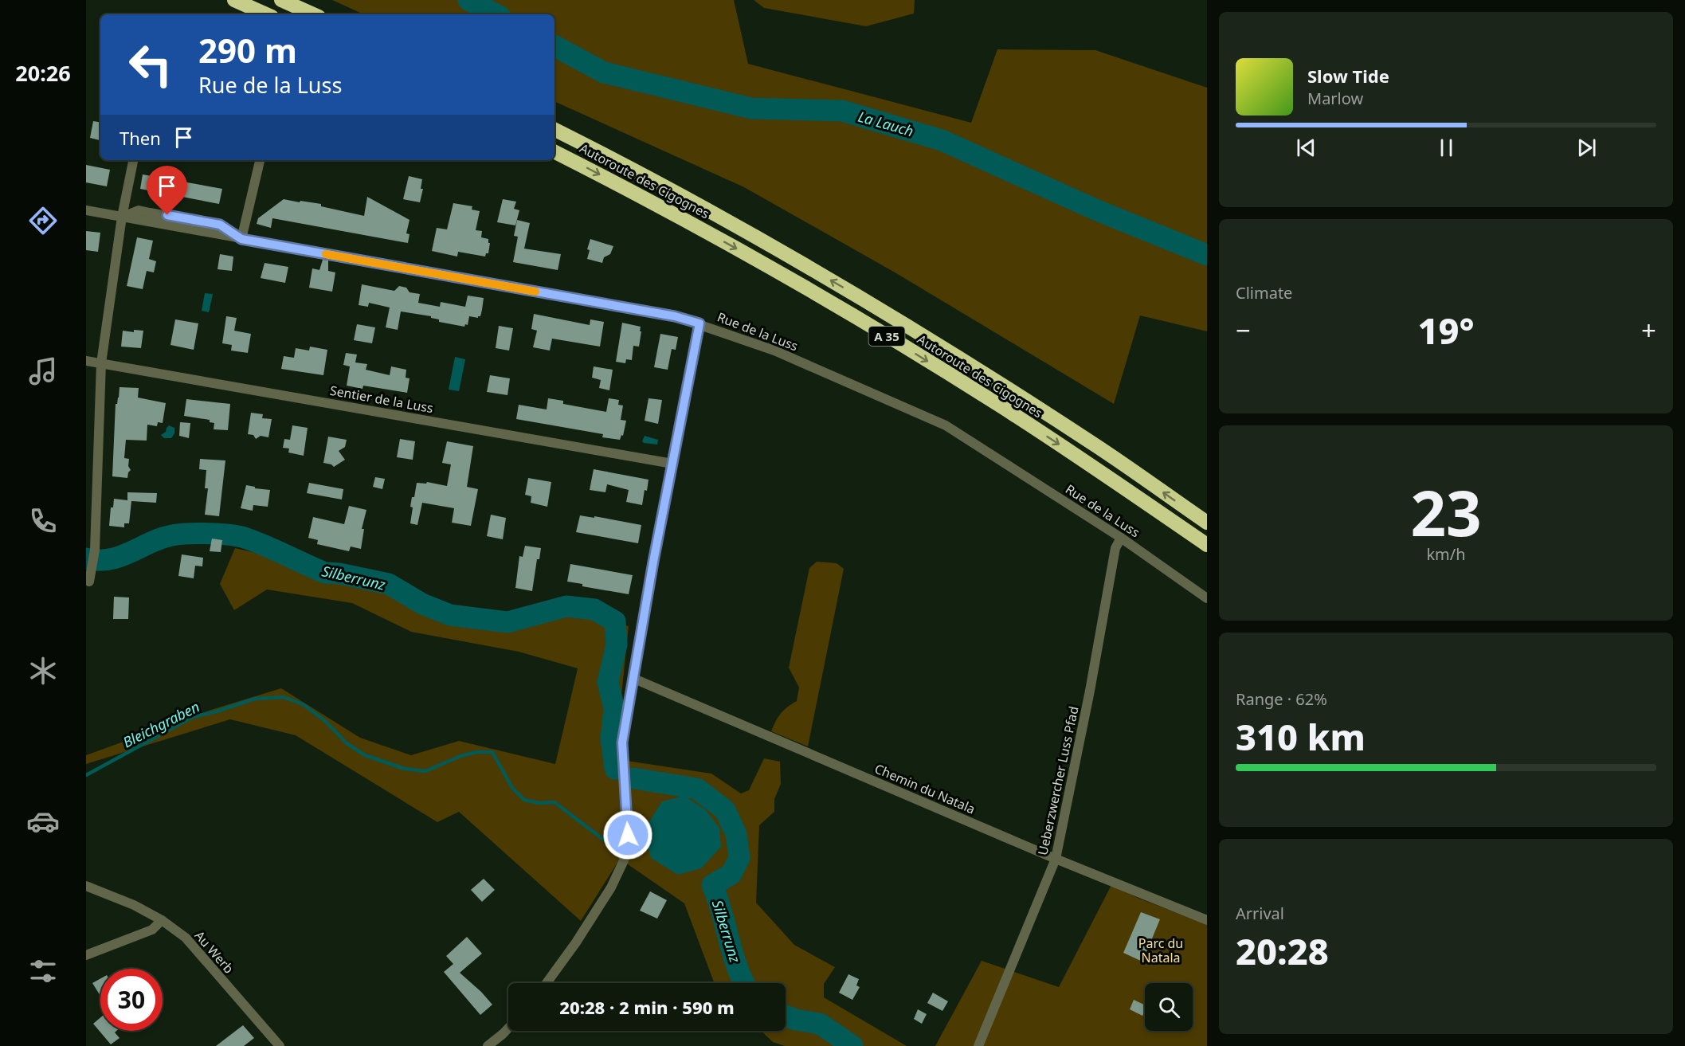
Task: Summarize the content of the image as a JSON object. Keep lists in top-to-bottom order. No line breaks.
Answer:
{"streets":{"highway":["Autoroute des Cigognes","A 35"],"street":["Rue de la Luss","Sentier de la Luss","Ueberzwercher Luss Pfad","Chemin du Natala","Au Werb"]},"crossings":[["Rue de la Luss","Ueberzwercher Luss Pfad"],["Ueberzwercher Luss Pfad","Chemin du Natala"]],"water":["La Lauch","Silberrunz","Bleichgraben"],"parks":["Parc du Natala"],"page":{"tabs":"20:26","turn":["290 m","Rue de la Luss"],"song":["Slow Tide","Marlow"],"then":"Then","tile":["Climate",["23","km/h"],["Range · 62%","310 km"],["Arrival","20:28"]],"heat":["−","19°","+"],"limit":"30","trip":"20:28 · 2 min · 590 m"}}
